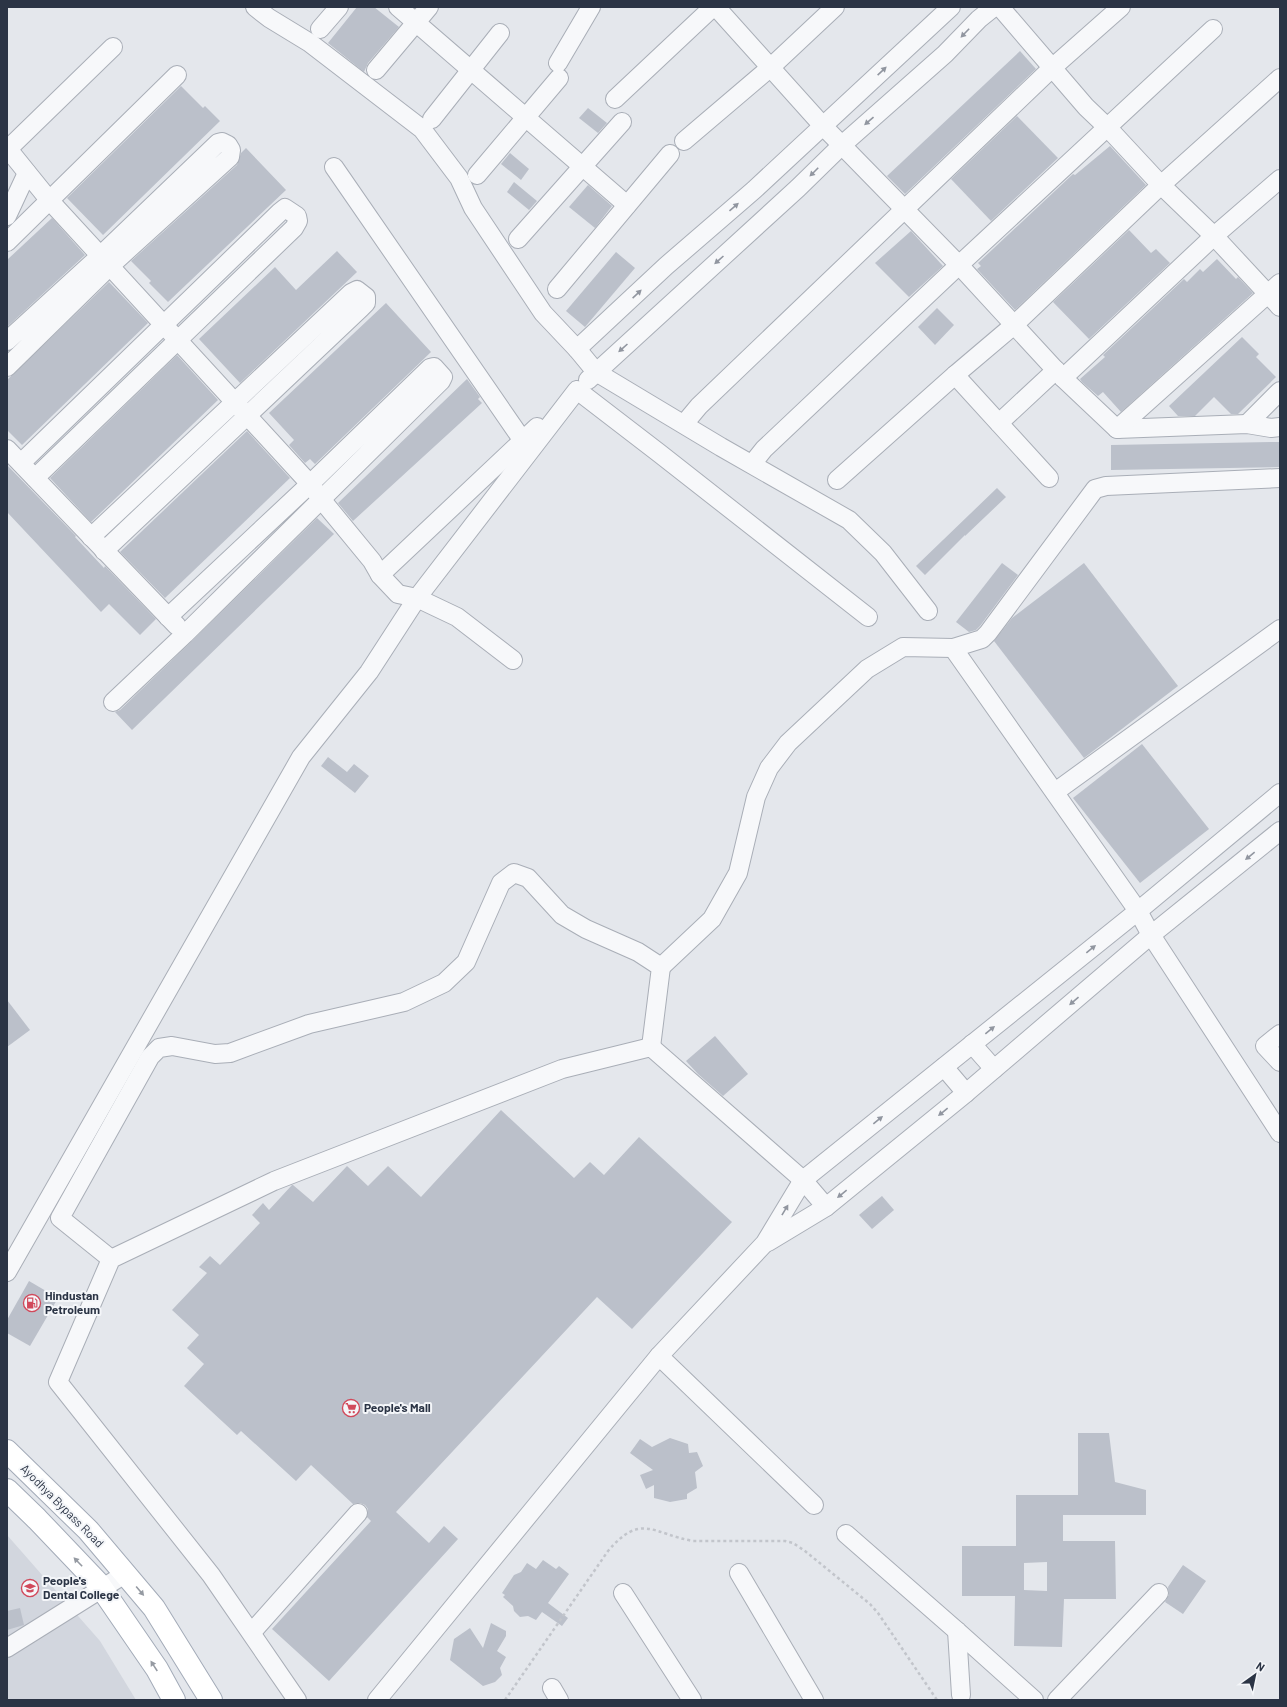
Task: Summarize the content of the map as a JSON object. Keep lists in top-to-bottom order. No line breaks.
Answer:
{"streets":{"main road":["Ayodhya Bypass Road"]},"places":{"fuel station":["Hindustan Petroleum"],"supermarket":["People's Mall"],"school or university":["People's Dental College"]},"north":"top right"}
